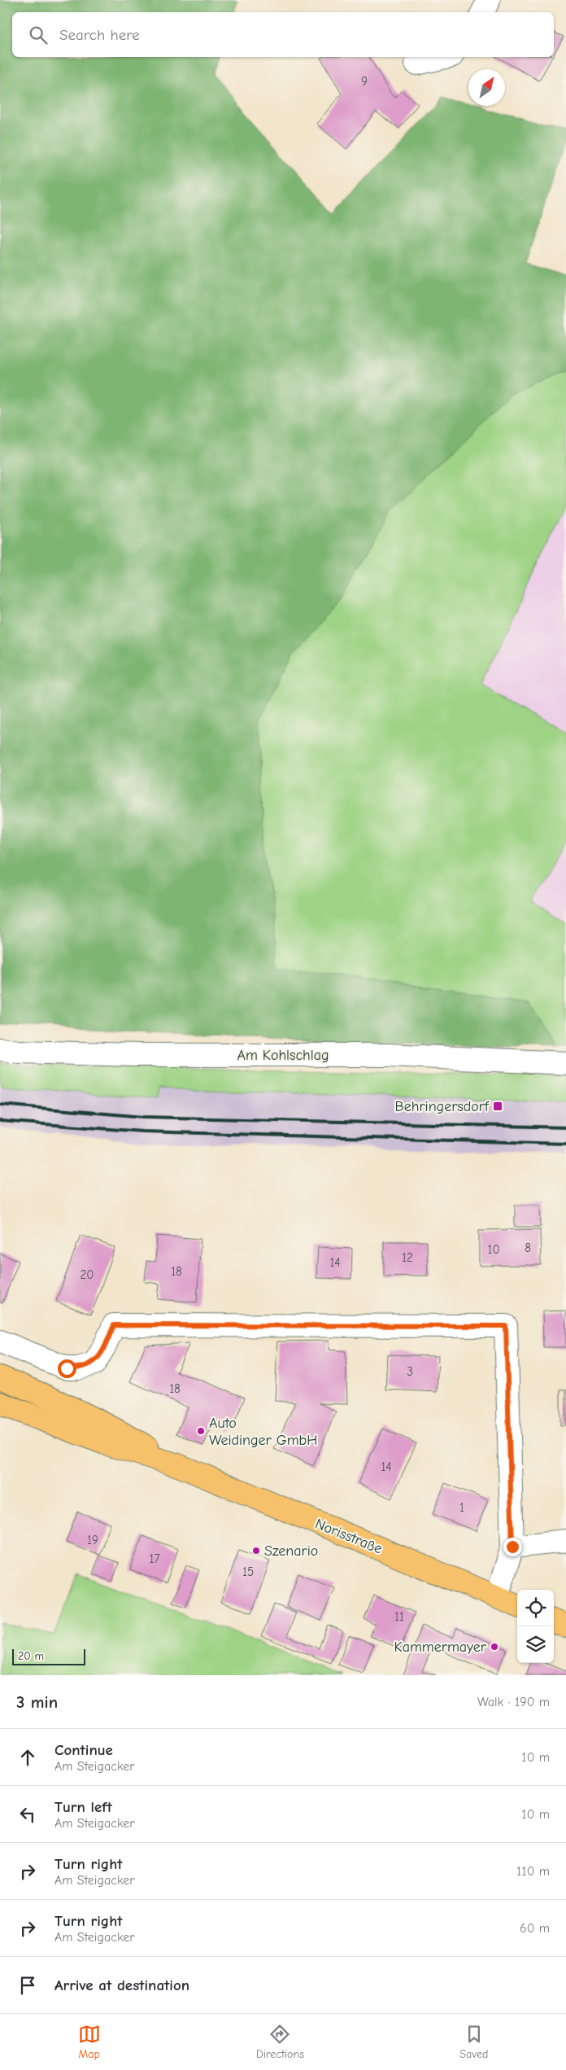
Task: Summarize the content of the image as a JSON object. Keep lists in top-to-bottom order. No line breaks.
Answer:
{"streets":{"main road":["Norisstraße"],"street":["Am Kohlschlag"]},"places":{"transit":["Behringersdorf"],"other":["Auto Weidinger GmbH","Szenario","Kammermayer"]},"house_numbers":["9","8","10","12","14","18","20","3","18","14","1","19","17","15","11"],"scale_bar":"20 m","north":"top right","page":{"search":"Search here","scale":"20 m","heading":["3 min","Walk · 190 m"],"list":[["Continue","Am Steigacker","10 m"],["Turn left","Am Steigacker","10 m"],["Turn right","Am Steigacker","110 m"],["Turn right","Am Steigacker","60 m"],"Arrive at destination"],"nav":["Map","Directions","Saved"]}}
